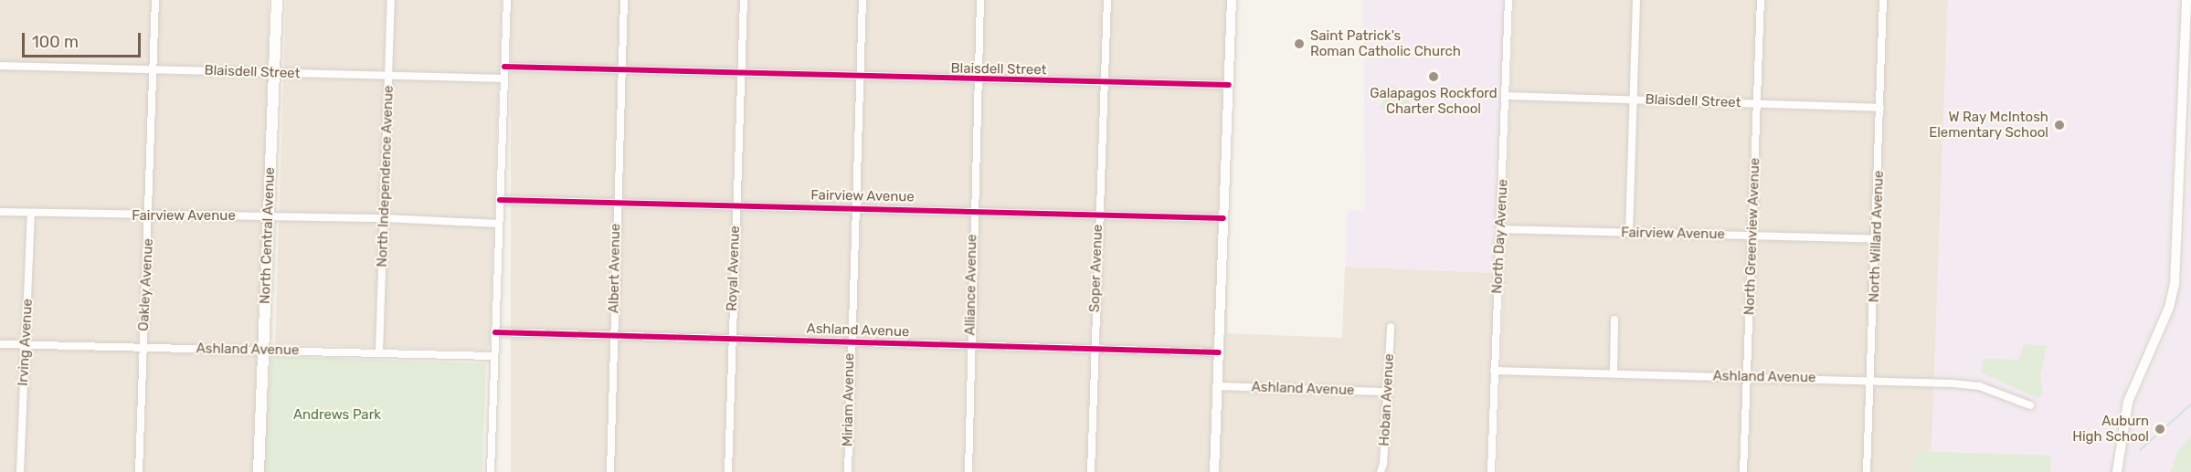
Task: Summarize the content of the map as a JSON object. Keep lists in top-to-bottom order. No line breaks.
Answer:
{"streets":{"main road":["North Central Avenue"],"street":["Blaisdell Street","North Independence Avenue","Fairview Avenue","North Day Avenue","North Greenview Avenue","North Willard Avenue","Albert Avenue","Royal Avenue","Soper Avenue","Oakley Avenue","Alliance Avenue","Ashland Avenue","Irving Avenue","Miriam Avenue","Hoban Avenue"]},"crossings":[["Blaisdell Street","North Independence Avenue"],["Blaisdell Street","North Central Avenue"],["Blaisdell Street","North Day Avenue"],["Blaisdell Street","North Greenview Avenue"],["Blaisdell Street","North Willard Avenue"],["Blaisdell Street","Albert Avenue"],["Blaisdell Street","Royal Avenue"],["Blaisdell Street","Soper Avenue"],["Blaisdell Street","Oakley Avenue"],["Blaisdell Street","Alliance Avenue"],["Blaisdell Street","Miriam Avenue"],["North Independence Avenue","Fairview Avenue"],["North Independence Avenue","Ashland Avenue"],["Fairview Avenue","North Central Avenue"],["Fairview Avenue","North Day Avenue"],["Fairview Avenue","North Greenview Avenue"],["Fairview Avenue","North Willard Avenue"],["Fairview Avenue","Albert Avenue"],["Fairview Avenue","Royal Avenue"],["Fairview Avenue","Soper Avenue"],["Fairview Avenue","Oakley Avenue"],["Fairview Avenue","Alliance Avenue"],["Fairview Avenue","Irving Avenue"],["Fairview Avenue","Miriam Avenue"],["North Central Avenue","Ashland Avenue"],["North Day Avenue","Ashland Avenue"],["North Greenview Avenue","Ashland Avenue"],["North Willard Avenue","Ashland Avenue"],["Albert Avenue","Ashland Avenue"],["Royal Avenue","Ashland Avenue"],["Soper Avenue","Ashland Avenue"],["Oakley Avenue","Ashland Avenue"],["Alliance Avenue","Ashland Avenue"],["Ashland Avenue","Irving Avenue"],["Ashland Avenue","Miriam Avenue"],["Ashland Avenue","Hoban Avenue"]],"parks":["Andrews Park"],"places":["Saint Patrick's Roman Catholic Church","Galapagos Rockford Charter School","W Ray McIntosh Elementary School","Auburn High School"],"scale_bar":"100 m"}
